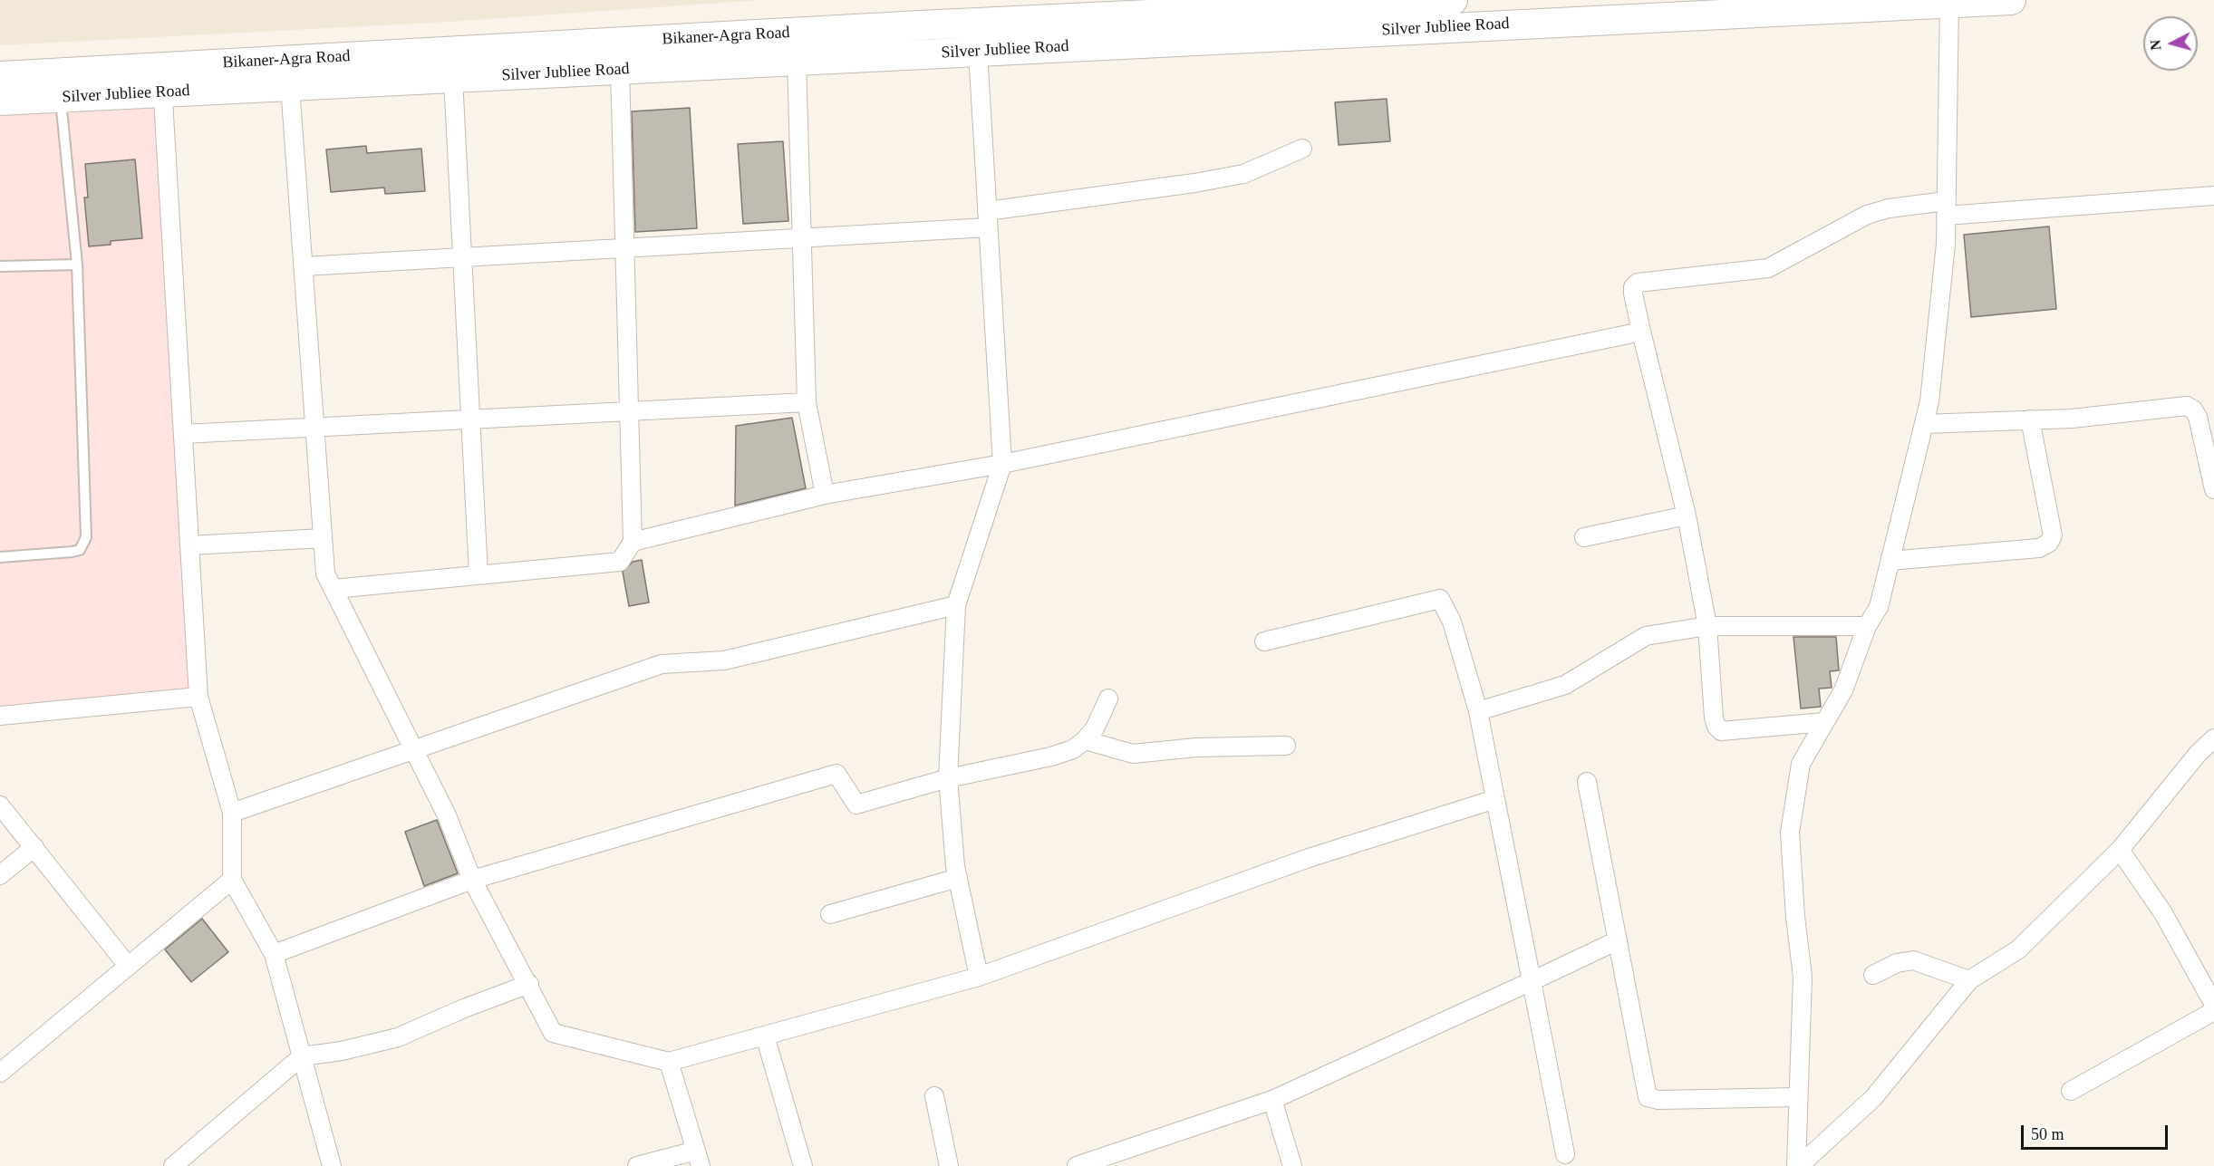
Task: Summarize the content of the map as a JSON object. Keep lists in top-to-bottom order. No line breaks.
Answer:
{"streets":{"main road":["Silver Jubliee Road","Bikaner-Agra Road"]},"crossings":[["Silver Jubliee Road","Bikaner-Agra Road"]],"scale_bar":"50 m","north":"left"}
